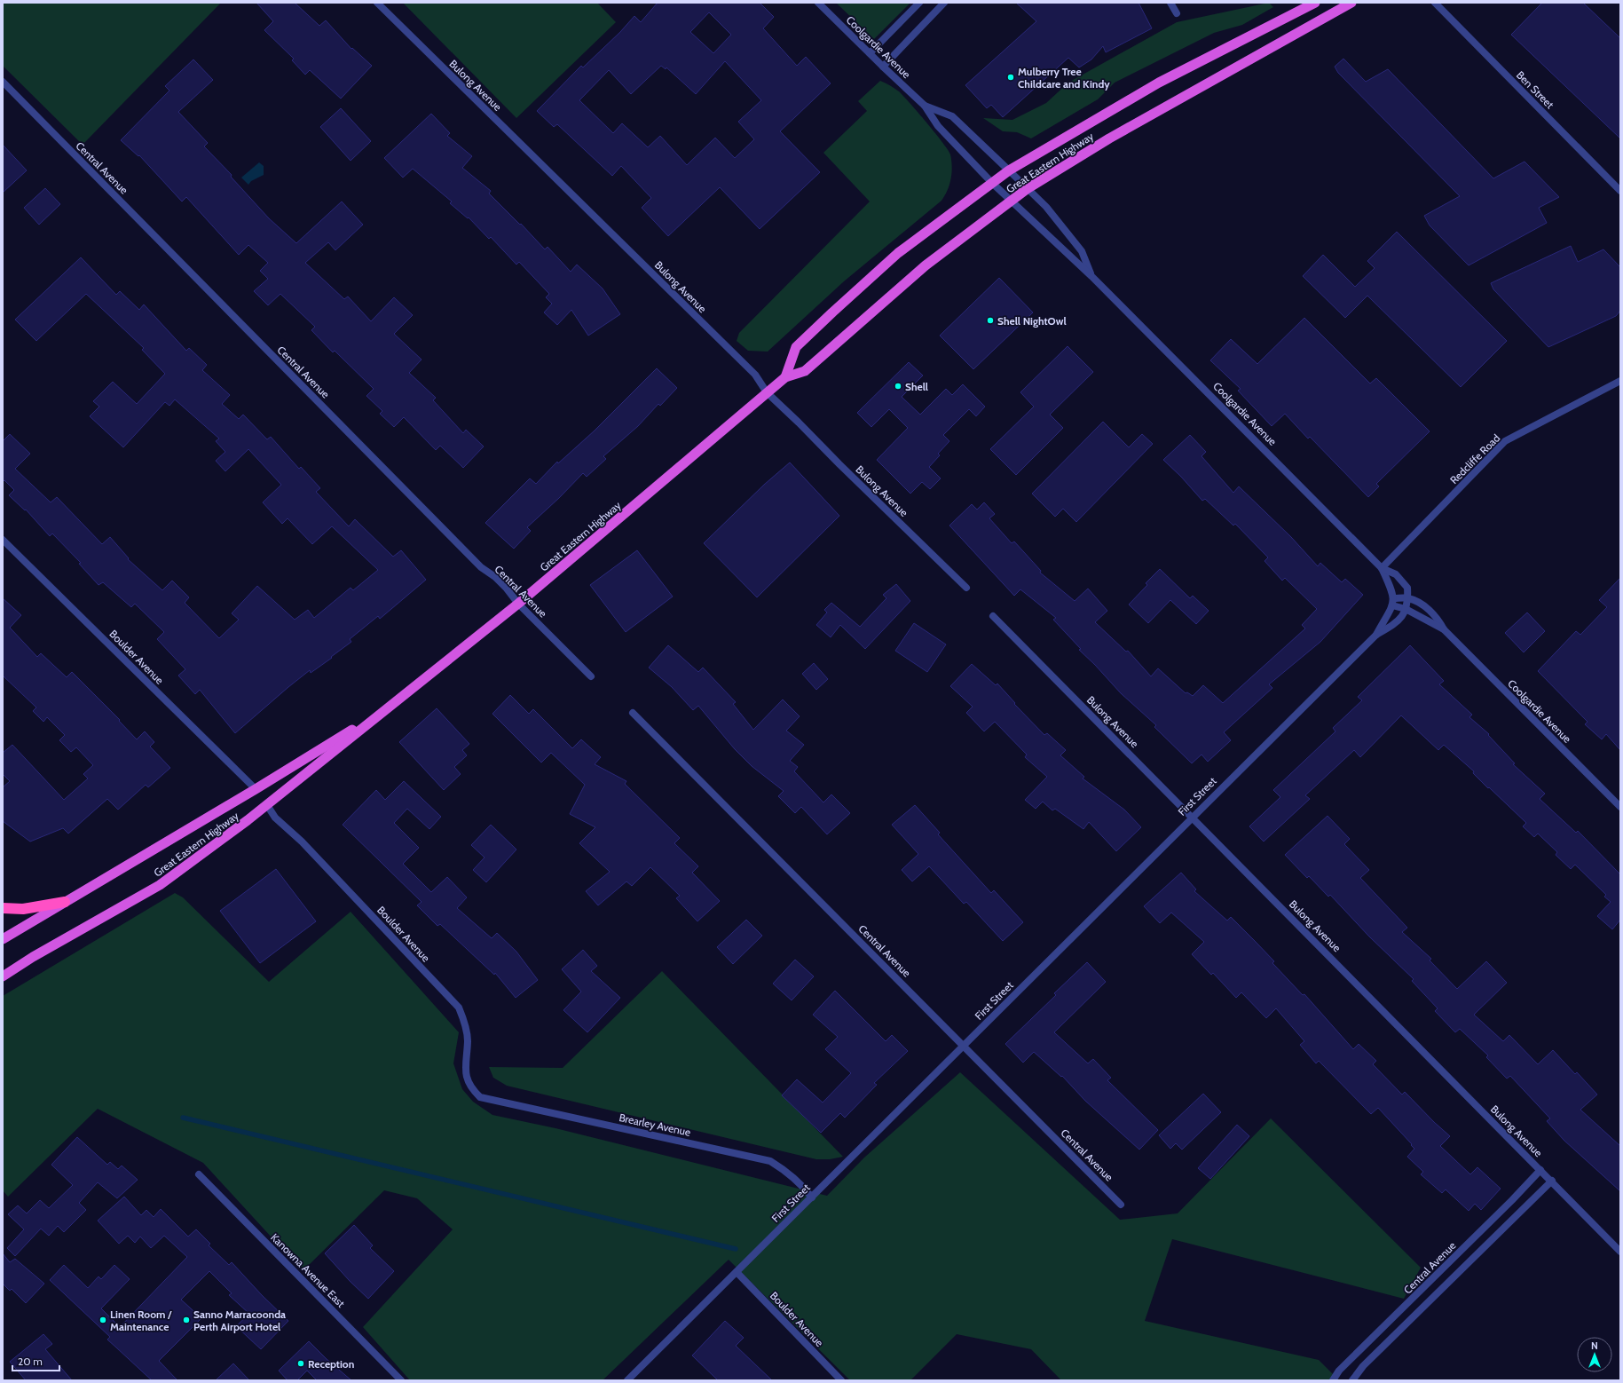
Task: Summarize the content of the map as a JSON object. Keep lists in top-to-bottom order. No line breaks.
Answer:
{"streets":{"highway":["Great Eastern Highway"],"street":["Coolgardie Avenue","Bulong Avenue","Ben Street","Central Avenue","Redcliffe Road","Boulder Avenue","First Street","Brearley Avenue","Kanowna Avenue East"]},"crossings":[["Coolgardie Avenue","Great Eastern Highway"],["Coolgardie Avenue","Redcliffe Road"],["Coolgardie Avenue","First Street"],["Bulong Avenue","Great Eastern Highway"],["Bulong Avenue","Central Avenue"],["Bulong Avenue","First Street"],["Great Eastern Highway","Central Avenue"],["Great Eastern Highway","Boulder Avenue"],["Central Avenue","First Street"],["Boulder Avenue","First Street"],["Boulder Avenue","Brearley Avenue"],["First Street","Brearley Avenue"]],"places":["Mulberry Tree Childcare and Kindy","Shell NightOwl","Shell","Linen Room / Maintenance","Sanno Marracoonda Perth Airport Hotel","Reception"],"scale_bar":"20 m","north":"top"}
